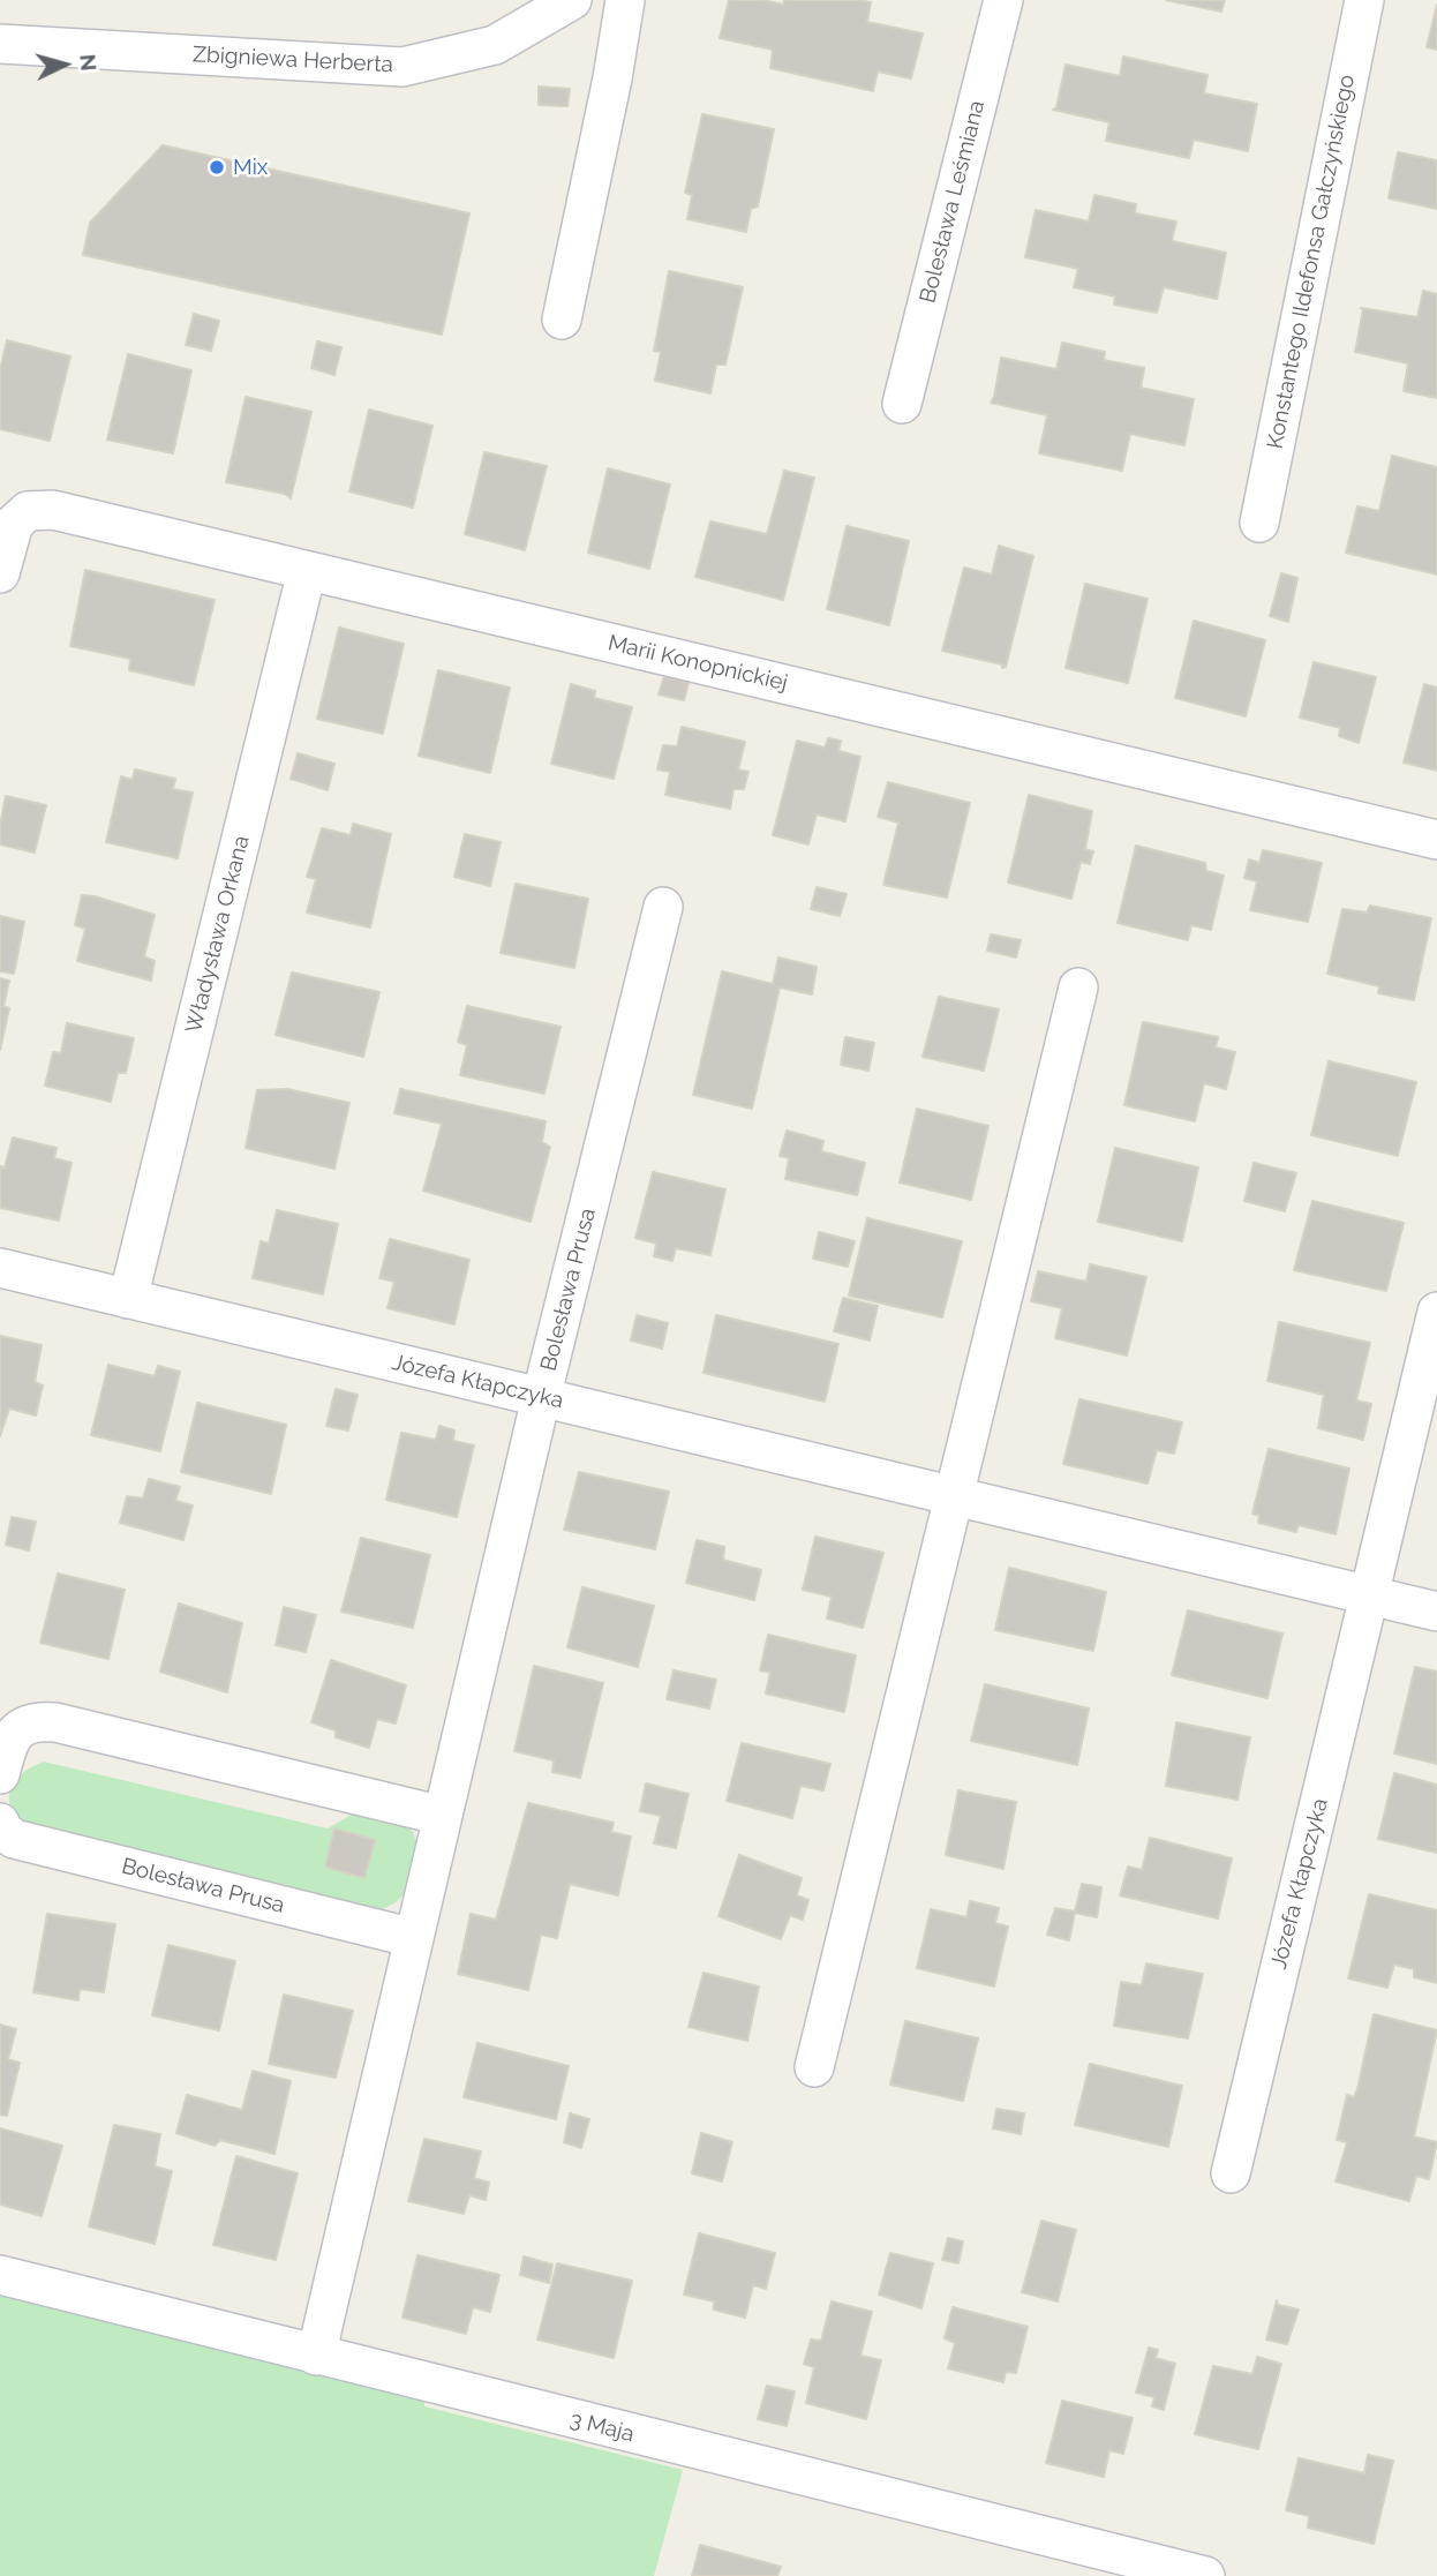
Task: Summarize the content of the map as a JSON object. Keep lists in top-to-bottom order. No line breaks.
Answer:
{"streets":{"street":["Zbigniewa Herberta","Bolesława Leśmiana","Konstantego Ildefonsa Gałczyńskiego","Marii Konopnickiej","Władysława Orkana","Bolesława Prusa","Józefa Kłapczyka","3 Maja"]},"crossings":[["Marii Konopnickiej","Władysława Orkana"],["Władysława Orkana","Józefa Kłapczyka"],["Bolesława Prusa","Józefa Kłapczyka"],["Bolesława Prusa","3 Maja"]],"places":["Mix"],"north":"right"}
